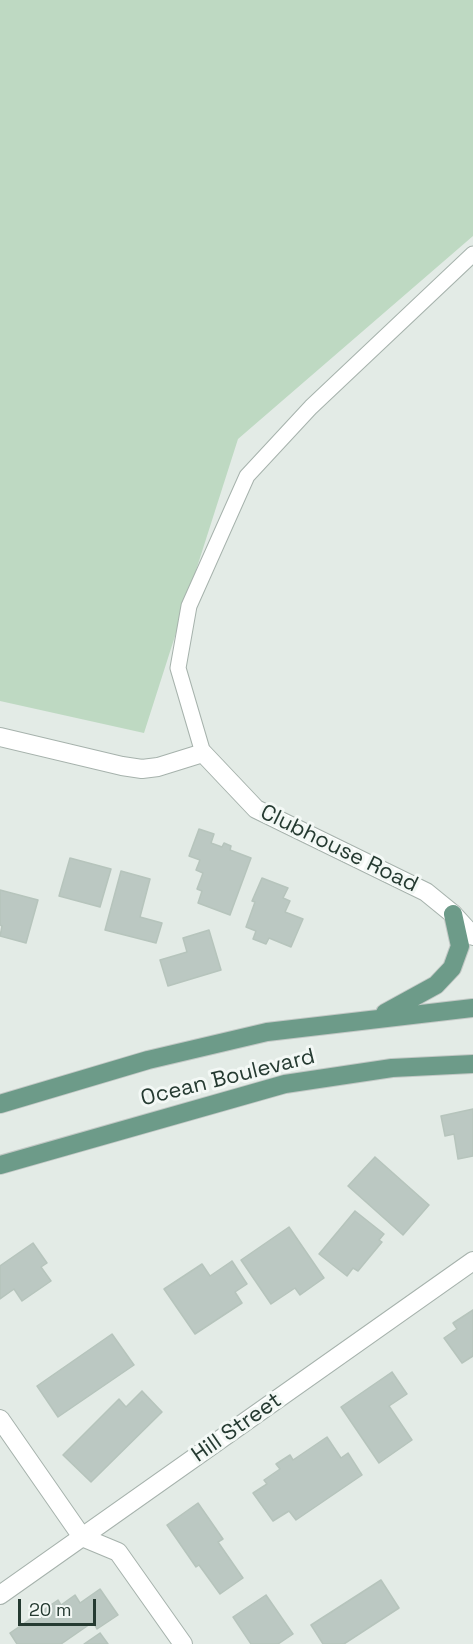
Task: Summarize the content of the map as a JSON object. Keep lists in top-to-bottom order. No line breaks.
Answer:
{"streets":{"main road":["Ocean Boulevard"],"street":["Clubhouse Road","Hill Street"]},"scale_bar":"20 m"}
